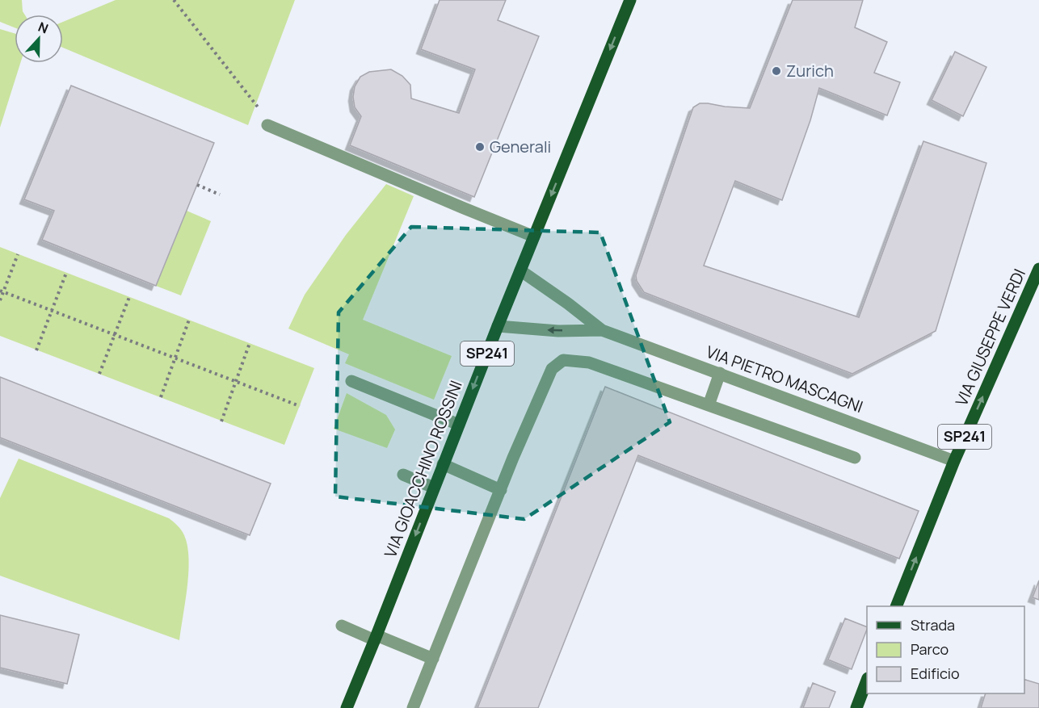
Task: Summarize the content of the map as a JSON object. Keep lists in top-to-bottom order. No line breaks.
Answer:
{"streets":{"main road":["VIA GIUSEPPE VERDI","SP241","VIA GIOACCHINO ROSSINI"],"street":["VIA PIETRO MASCAGNI"]},"crossings":[["VIA GIUSEPPE VERDI","VIA PIETRO MASCAGNI"],["VIA PIETRO MASCAGNI","VIA GIOACCHINO ROSSINI"]],"one_way":["VIA GIUSEPPE VERDI","VIA GIOACCHINO ROSSINI"],"places":["Zurich","Generali"],"legend":["Strada","Parco","Edificio"],"north":"top"}
